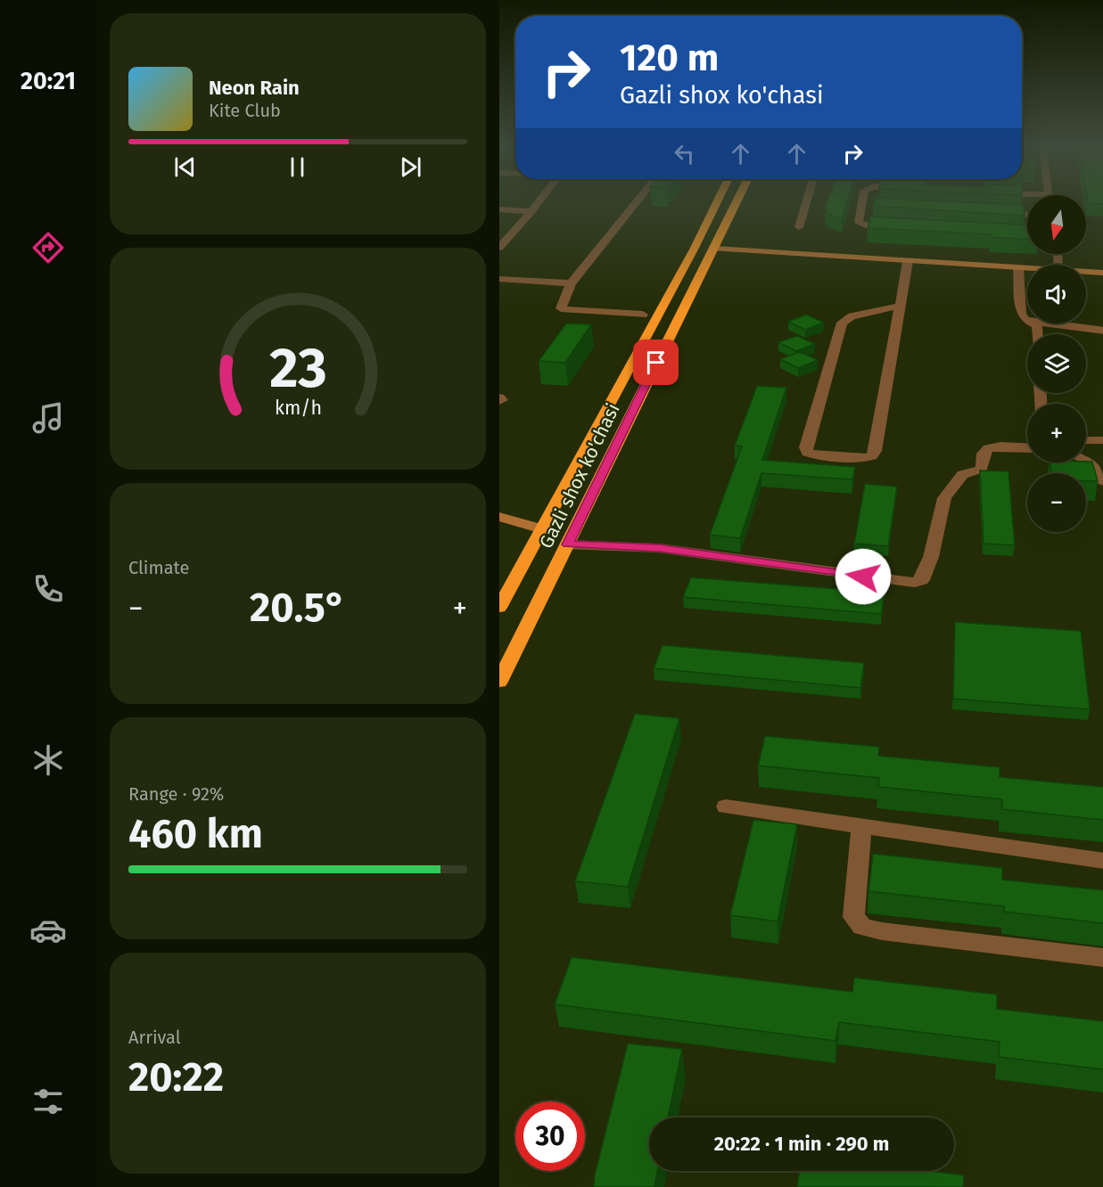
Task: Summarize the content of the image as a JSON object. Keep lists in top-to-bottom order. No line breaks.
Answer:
{"streets":{"highway":["Gazli shox ko'chasi"]},"north":"bottom","page":{"tabs":"20:21","turn":["120 m","Gazli shox ko'chasi"],"song":["Neon Rain","Kite Club"],"map_buttons":["+","−"],"tile":["Climate",["Range · 92%","460 km"],["Arrival","20:22"]],"heat":["−","20.5°","+"],"limit":"30","trip":"20:22 · 1 min · 290 m","gauge":["23","km/h"]}}
